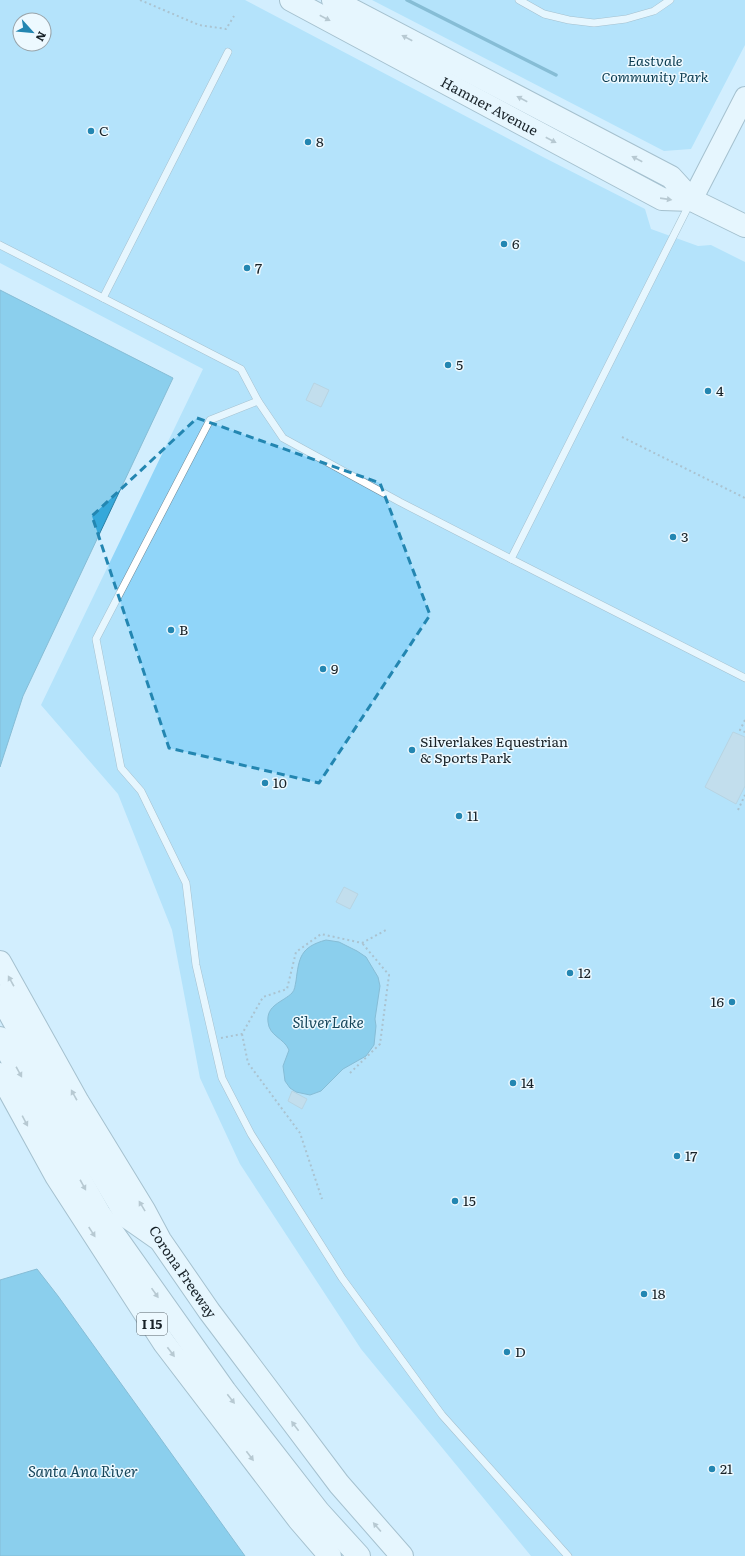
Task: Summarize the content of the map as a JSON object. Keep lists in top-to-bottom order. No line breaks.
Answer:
{"streets":{"main road":["Hamner Avenue","Corona Freeway","I 15"]},"water":["SilverLake","Santa Ana River"],"parks":["Eastvale Community Park"],"places":["C","8","6","7","5","4","3","B","9","Silverlakes Equestrian & Sports Park","10","11","12","16","14","17","15","18","D","21"],"north":"bottom right"}
